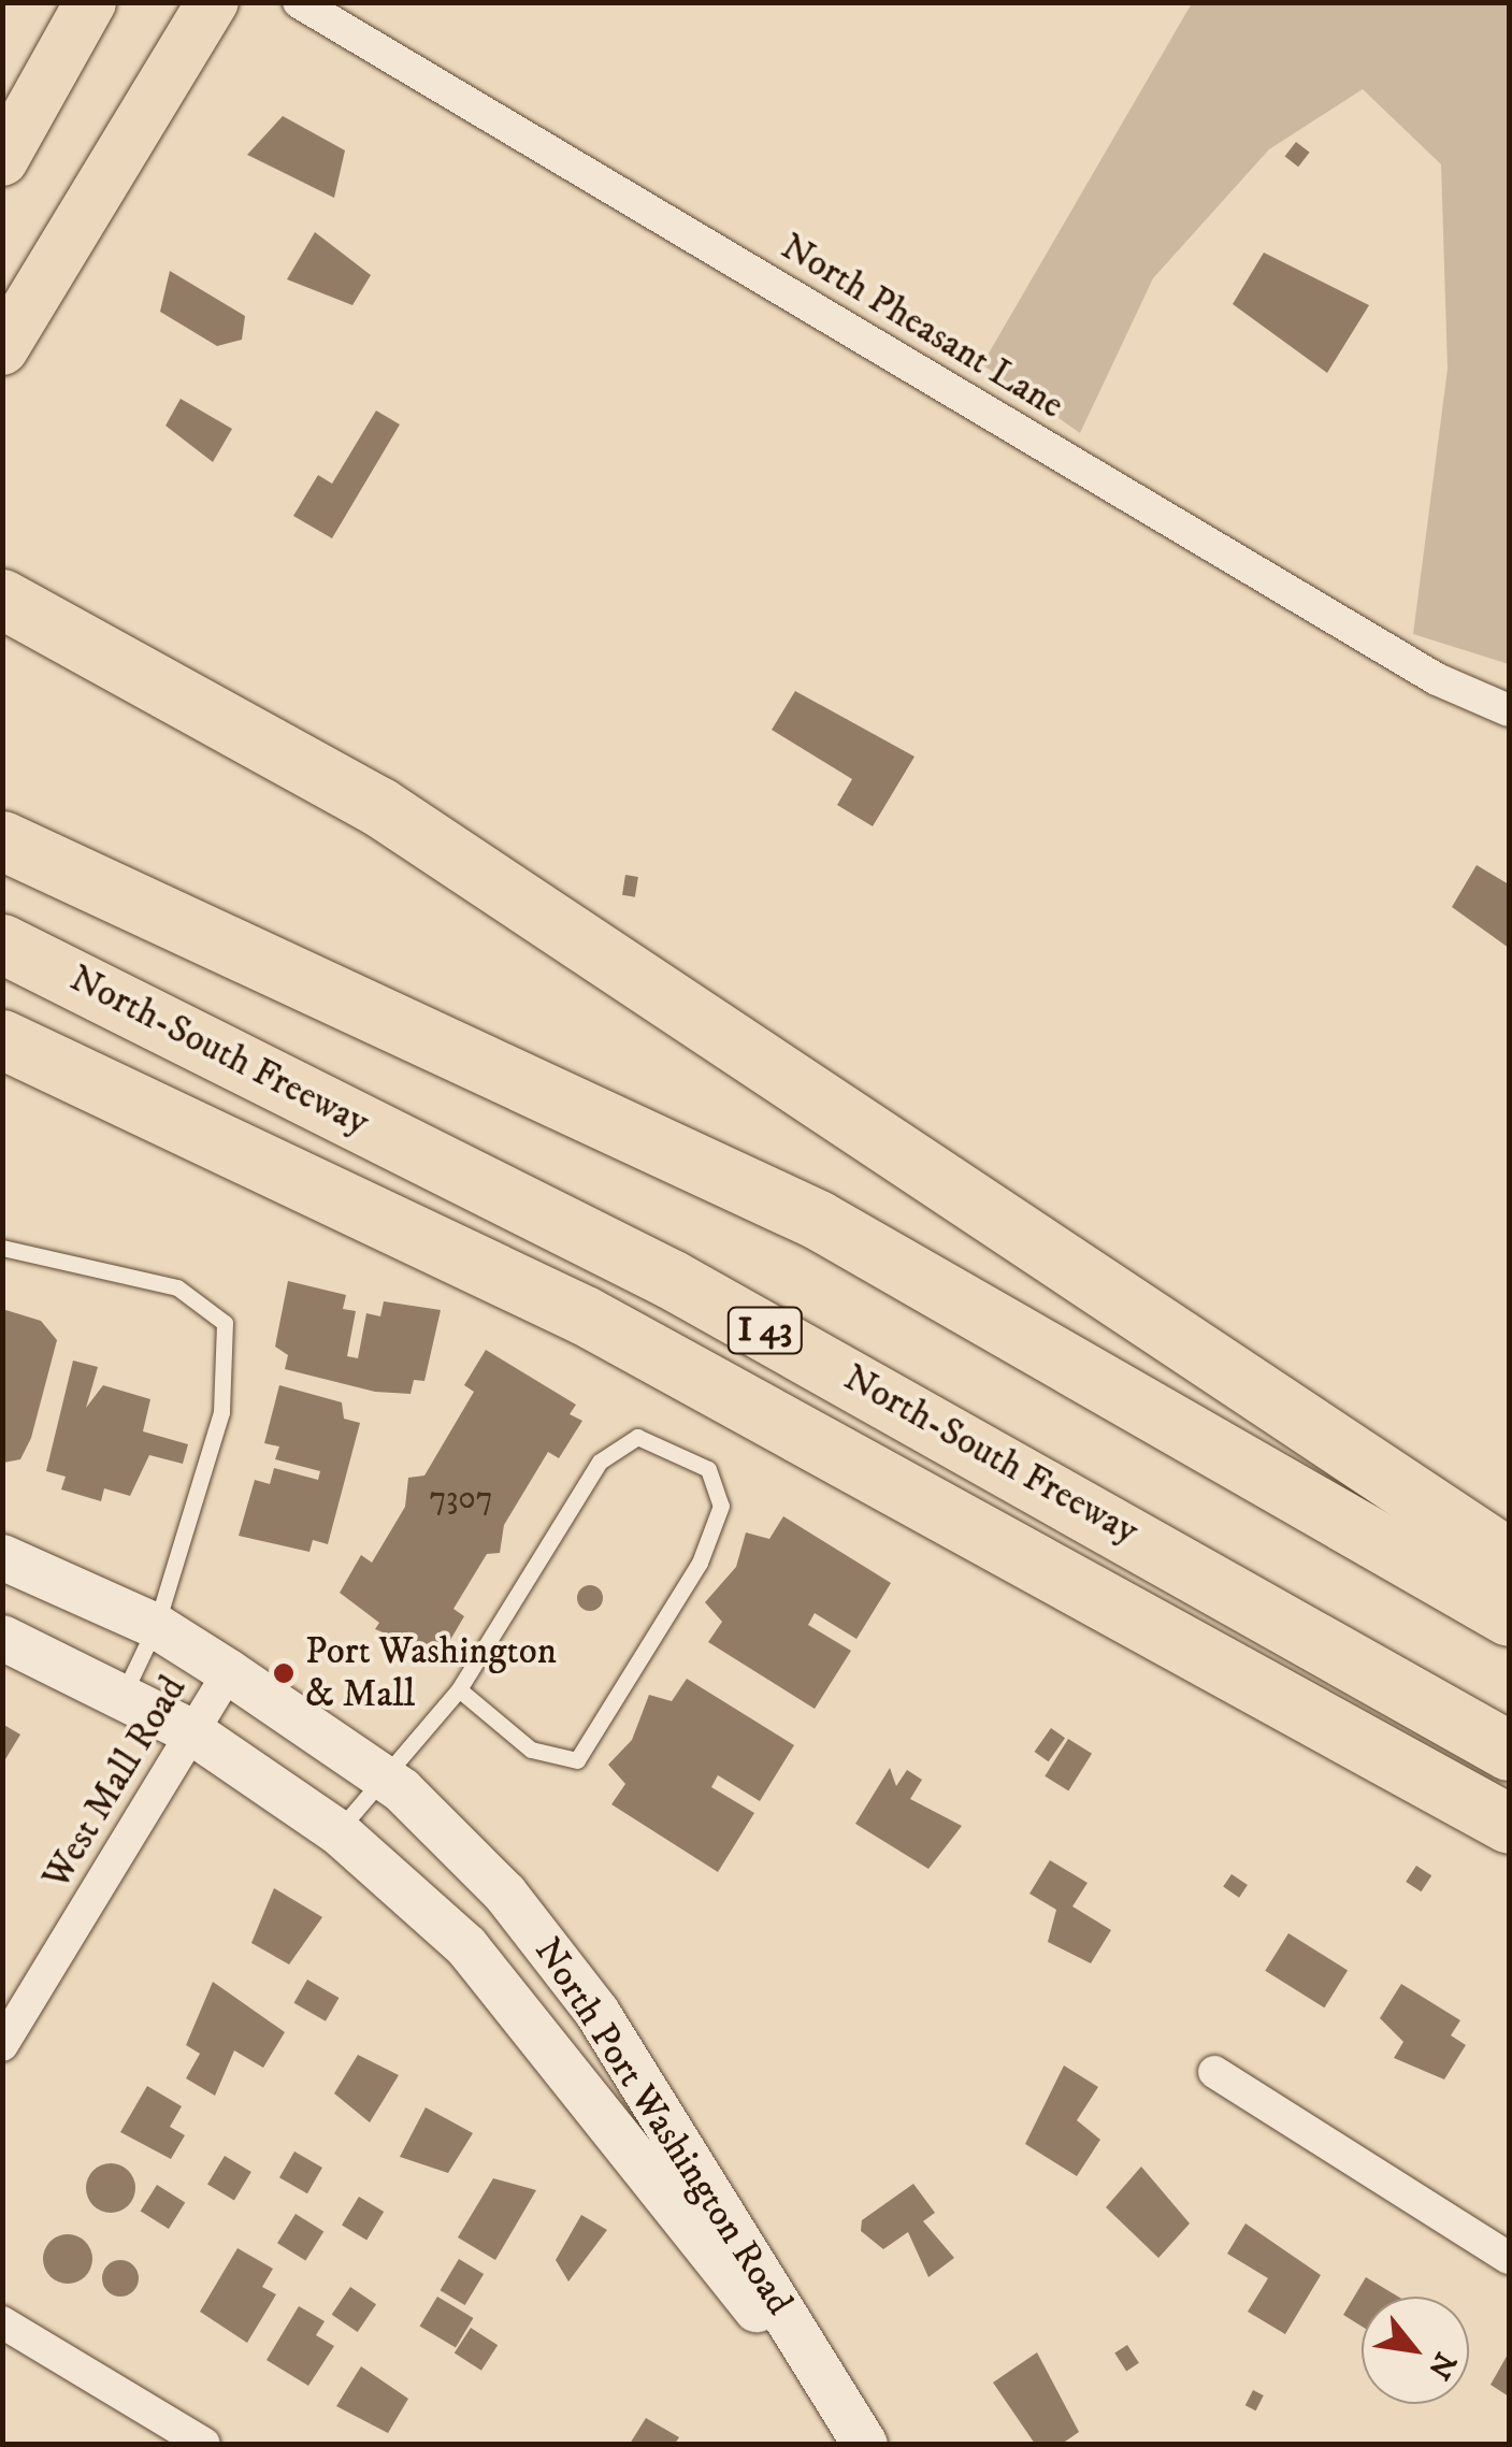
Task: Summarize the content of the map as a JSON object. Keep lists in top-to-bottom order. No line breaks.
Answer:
{"streets":{"highway":["North-South Freeway","I 43"],"main road":["North Port Washington Road"],"street":["North Pheasant Lane","West Mall Road"]},"crossings":[["West Mall Road","North Port Washington Road"]],"places":["Port Washington & Mall"],"house_numbers":["7307"],"north":"bottom right"}
